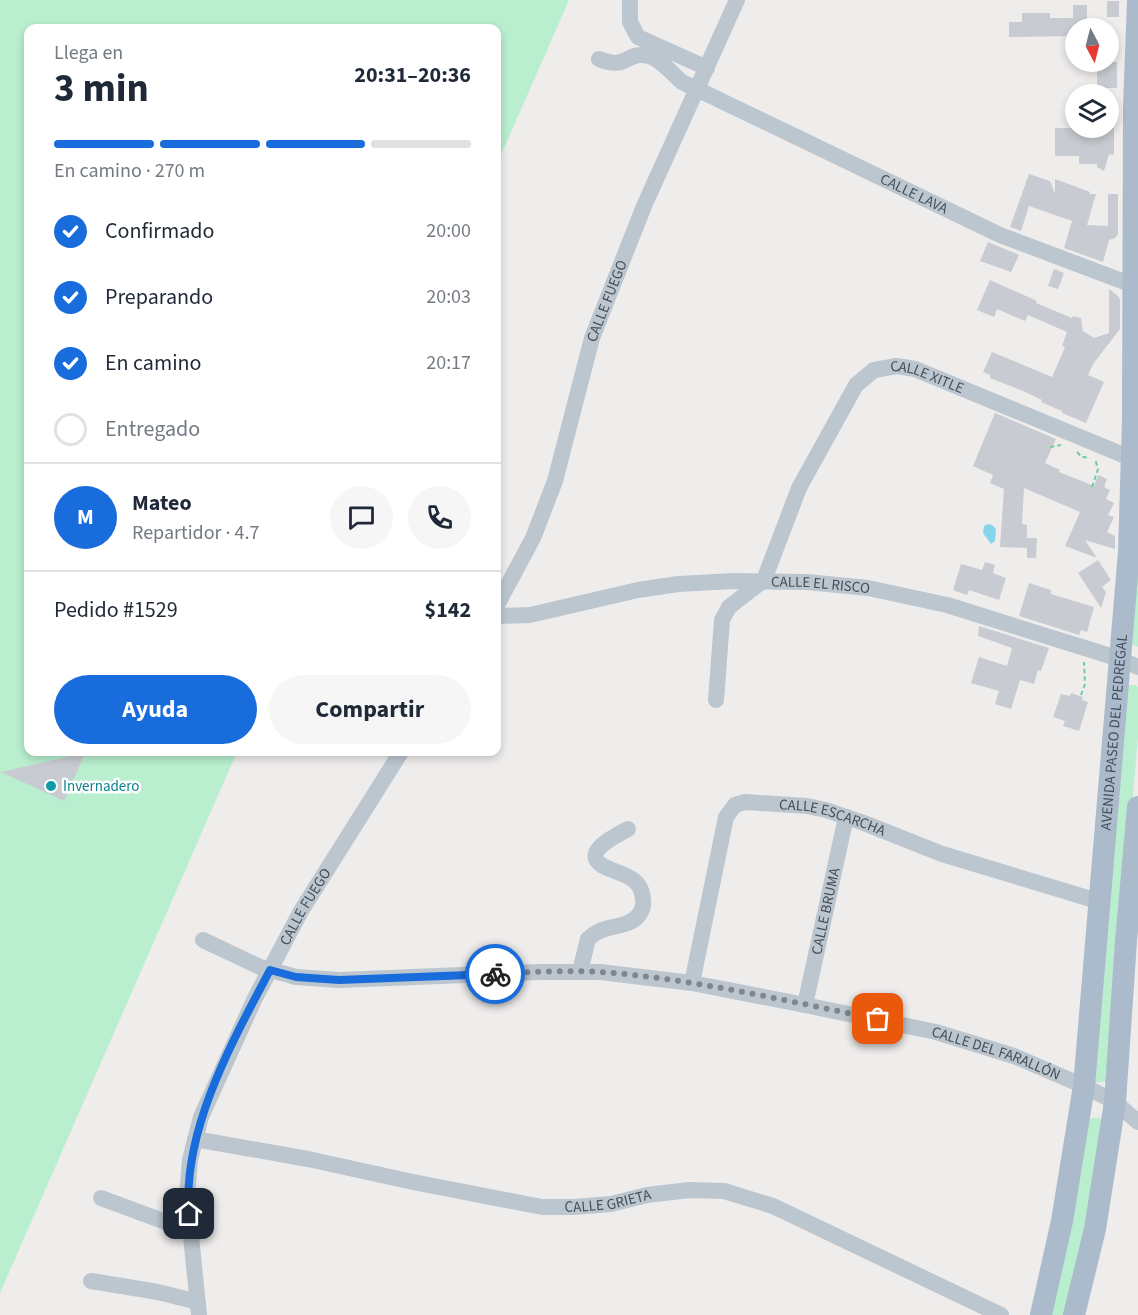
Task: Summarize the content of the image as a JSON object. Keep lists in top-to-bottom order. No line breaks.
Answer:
{"streets":{"main road":["AVENIDA PASEO DEL PEDREGAL"],"street":["CALLE LAVA","CALLE FUEGO","CALLE XITLE","CALLE EL RISCO","CALLE ESCARCHA","CALLE BRUMA","CALLE DEL FARALLÓN","CALLE GRIETA"]},"crossings":[["CALLE LAVA","CALLE FUEGO"],["CALLE LAVA","AVENIDA PASEO DEL PEDREGAL"],["CALLE FUEGO","CALLE DEL FARALLÓN"],["CALLE FUEGO","CALLE GRIETA"],["CALLE XITLE","CALLE EL RISCO"],["CALLE XITLE","AVENIDA PASEO DEL PEDREGAL"],["CALLE EL RISCO","AVENIDA PASEO DEL PEDREGAL"],["AVENIDA PASEO DEL PEDREGAL","CALLE ESCARCHA"],["AVENIDA PASEO DEL PEDREGAL","CALLE DEL FARALLÓN"],["CALLE ESCARCHA","CALLE BRUMA"],["CALLE ESCARCHA","CALLE DEL FARALLÓN"],["CALLE BRUMA","CALLE DEL FARALLÓN"]],"places":["Invernadero"],"north":"bottom","page":{"heading":["3 min","Llega en","20:31–20:36"],"panel":["Mateo","Repartidor · 4.7","Pedido #1529","$142"],"bar":"En camino · 270 m","list":[["Confirmado","20:00"],["Preparando","20:03"],["En camino","20:17"],"Entregado"],"round":"M","buttons":["Ayuda","Compartir"]}}
